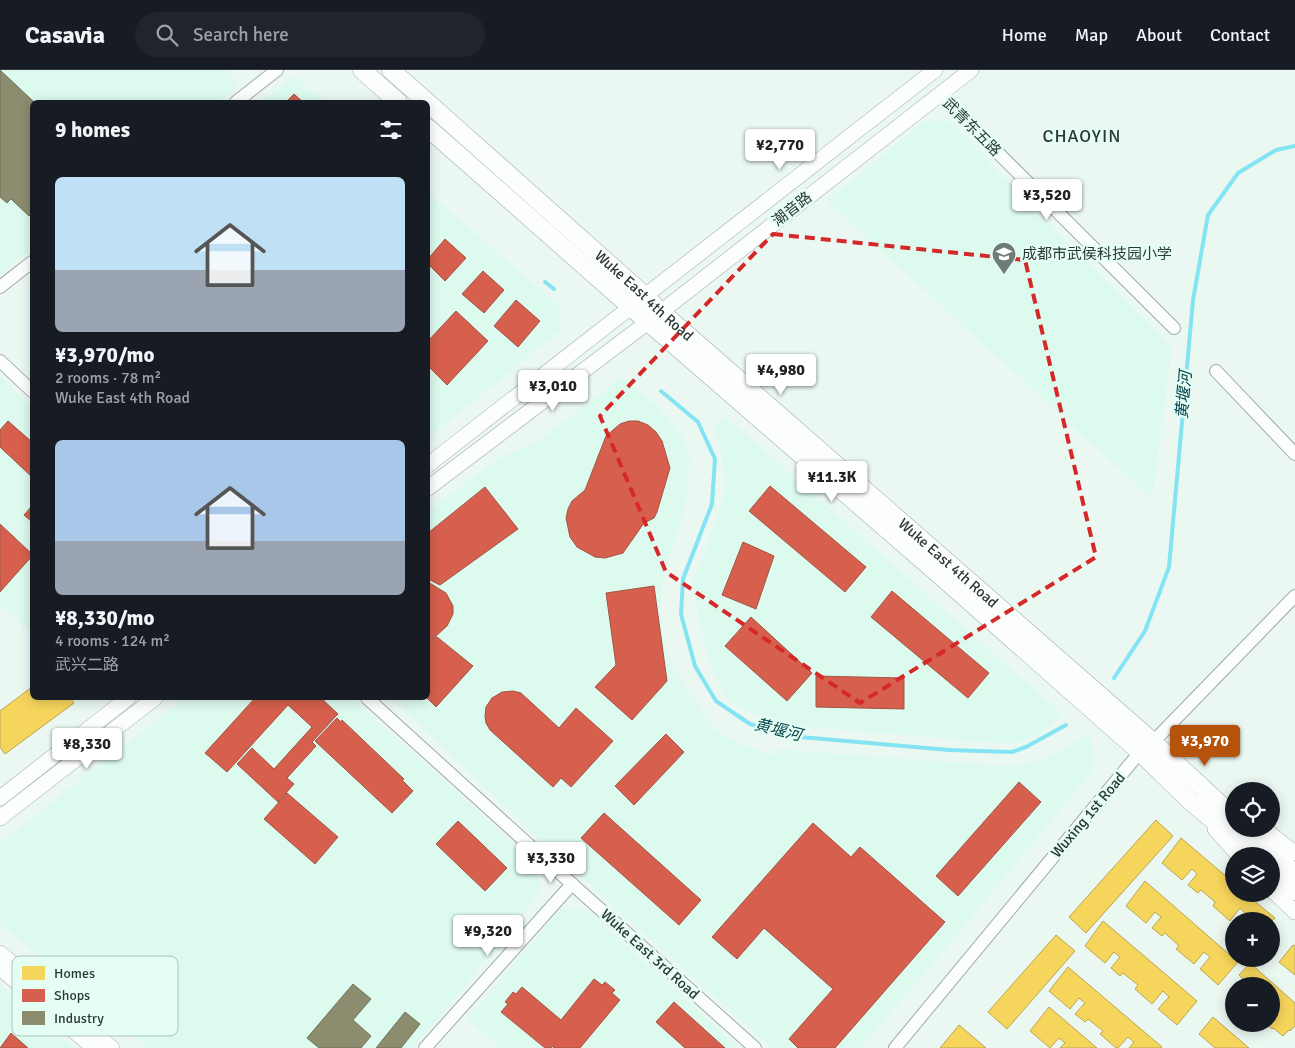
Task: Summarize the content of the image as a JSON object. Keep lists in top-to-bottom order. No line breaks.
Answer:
{"streets":{"main road":["Wuke East 4th Road"],"street":["武青东五路","潮音路","Wuxing 1st Road","Wuke East 3rd Road"]},"crossings":[["武青东五路","潮音路"],["潮音路","Wuke East 4th Road"],["Wuke East 4th Road","Wuxing 1st Road"]],"districts":["CHAOYIN"],"water":["黄堰河"],"places":{"school or university":["成都市武侯科技园小学"]},"legend":["Homes","Shops","Industry"],"page":{"header":"Casavia","search":"Search here","nav":["Home","Map","About","Contact"],"heading":"9 homes","price":["¥2,770","¥3,520","¥4,980","¥3,010","¥11.3K","¥3,970","¥8,330","¥3,330","¥9,320"],"list":[{"name":"¥3,970/mo","note":"2 rooms · 78 m² · Wuke East 4th Road"},{"name":"¥8,330/mo","note":"4 rooms · 124 m² · 武兴二路"}],"map_buttons":["+","−"]}}
